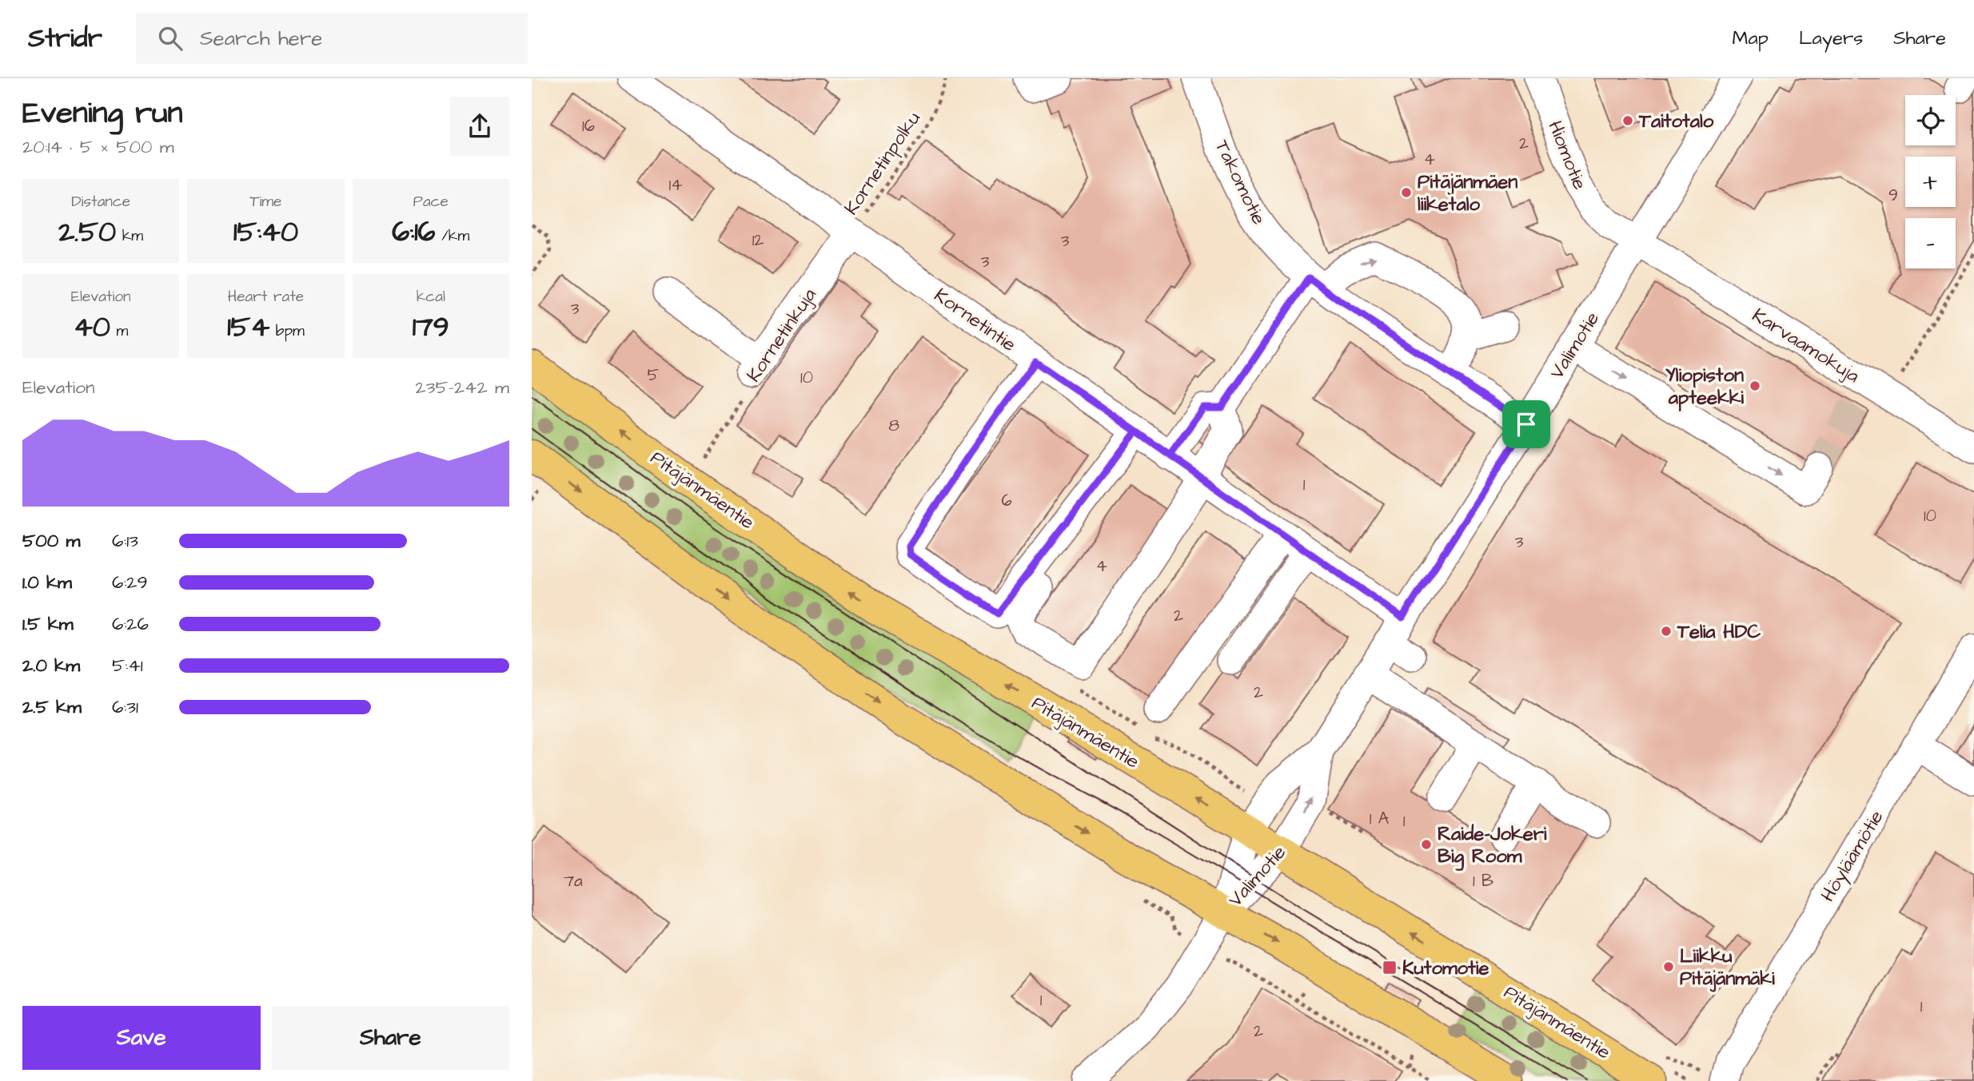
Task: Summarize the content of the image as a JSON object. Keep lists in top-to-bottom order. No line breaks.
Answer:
{"streets":{"main road":["Pitäjänmäentie"],"street":["Hiomotie","Takomotie","Kornetintie","Kornetinkuja","Valimotie","Karvaamokuja","Höyläämötie"],"path":["Kornetinpolku"]},"crossings":[["Hiomotie","Valimotie"],["Hiomotie","Karvaamokuja"],["Kornetinpolku","Kornetintie"],["Kornetinpolku","Kornetinkuja"],["Takomotie","Valimotie"],["Kornetintie","Kornetinkuja"],["Kornetintie","Valimotie"],["Valimotie","Karvaamokuja"],["Valimotie","Pitäjänmäentie"]],"places":{"other":["Taitotalo","Pitäjänmäen liiketalo","Yliopiston apteekki","Telia HDC","Raide-Jokeri Big Room","Liikku Pitäjänmäki"],"transit":["Kutomotie"]},"house_numbers":["16","2","4","14","9","12","3","3","3","5","10","8","1","6","10","3","4","2","2","1 A","1","7a","1 B","1","1","2"],"page":{"header":"Stridr","search":"Search here","nav":["Map","Layers","Share"],"heading":["Evening run","20:14 · 5 × 500 m"],"map_buttons":["+","−"],"stats":[["Distance","2.50 km"],["Time","15:40"],["Pace","6:16 /km"],["Elevation","40 m"],["Heart rate","154 bpm"],["kcal","179"]],"chart":["Elevation","235–242 m"],"list":[{"name":"500 m","note":"6:13"},{"name":"1.0 km","note":"6:29"},{"name":"1.5 km","note":"6:26"},{"name":"2.0 km","note":"5:41"},{"name":"2.5 km","note":"6:31"}],"buttons":["Save","Share"]}}
